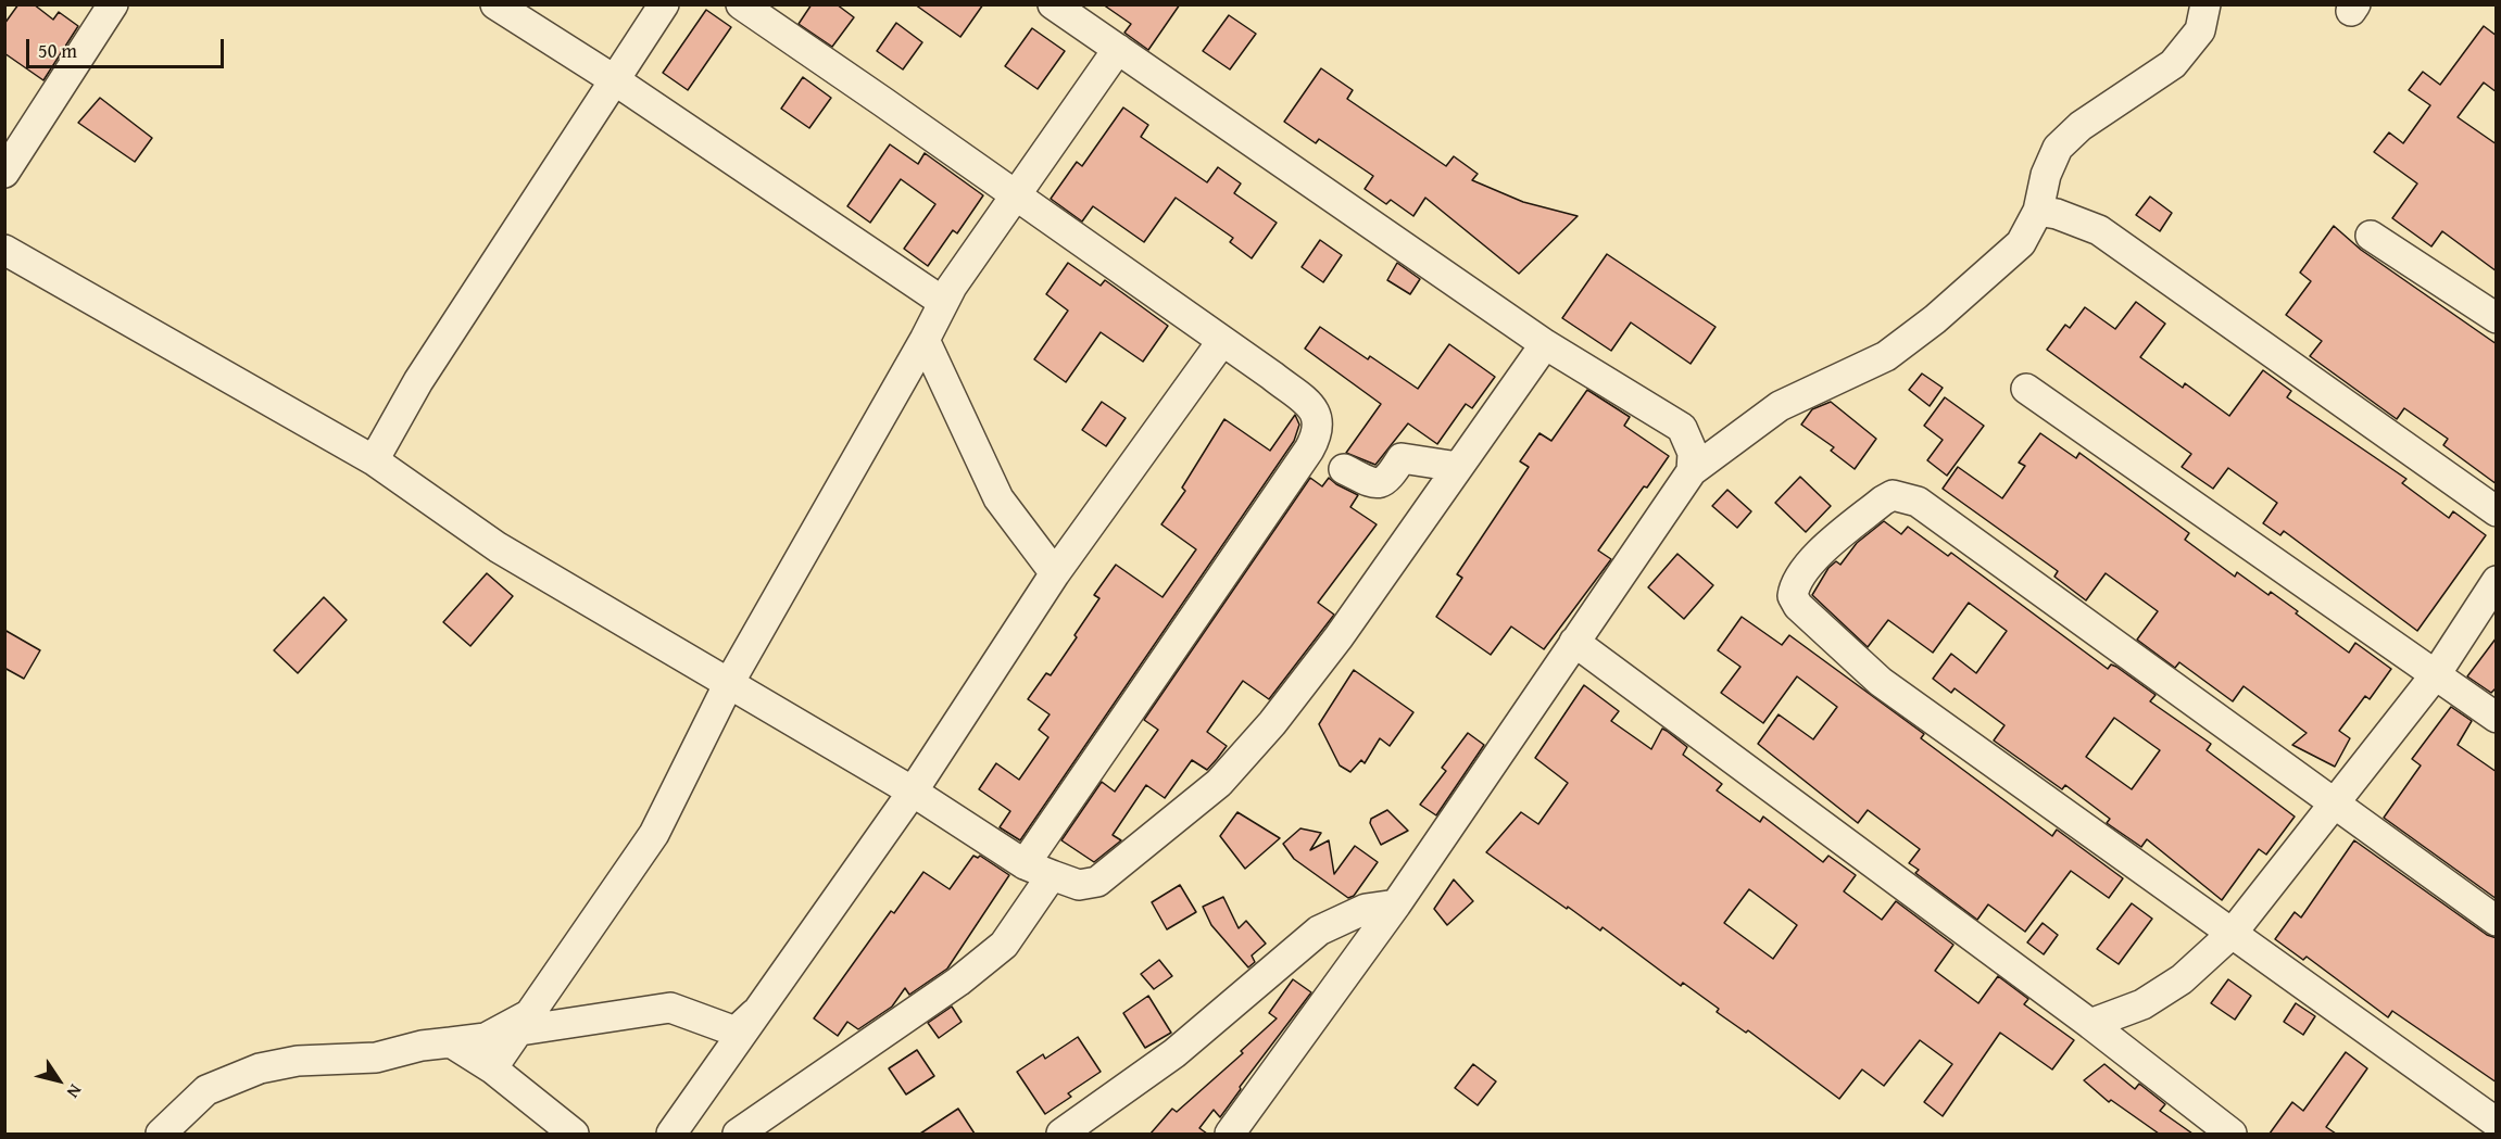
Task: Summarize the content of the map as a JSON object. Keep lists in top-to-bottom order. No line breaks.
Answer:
{"scale_bar":"50 m","north":"bottom right"}
